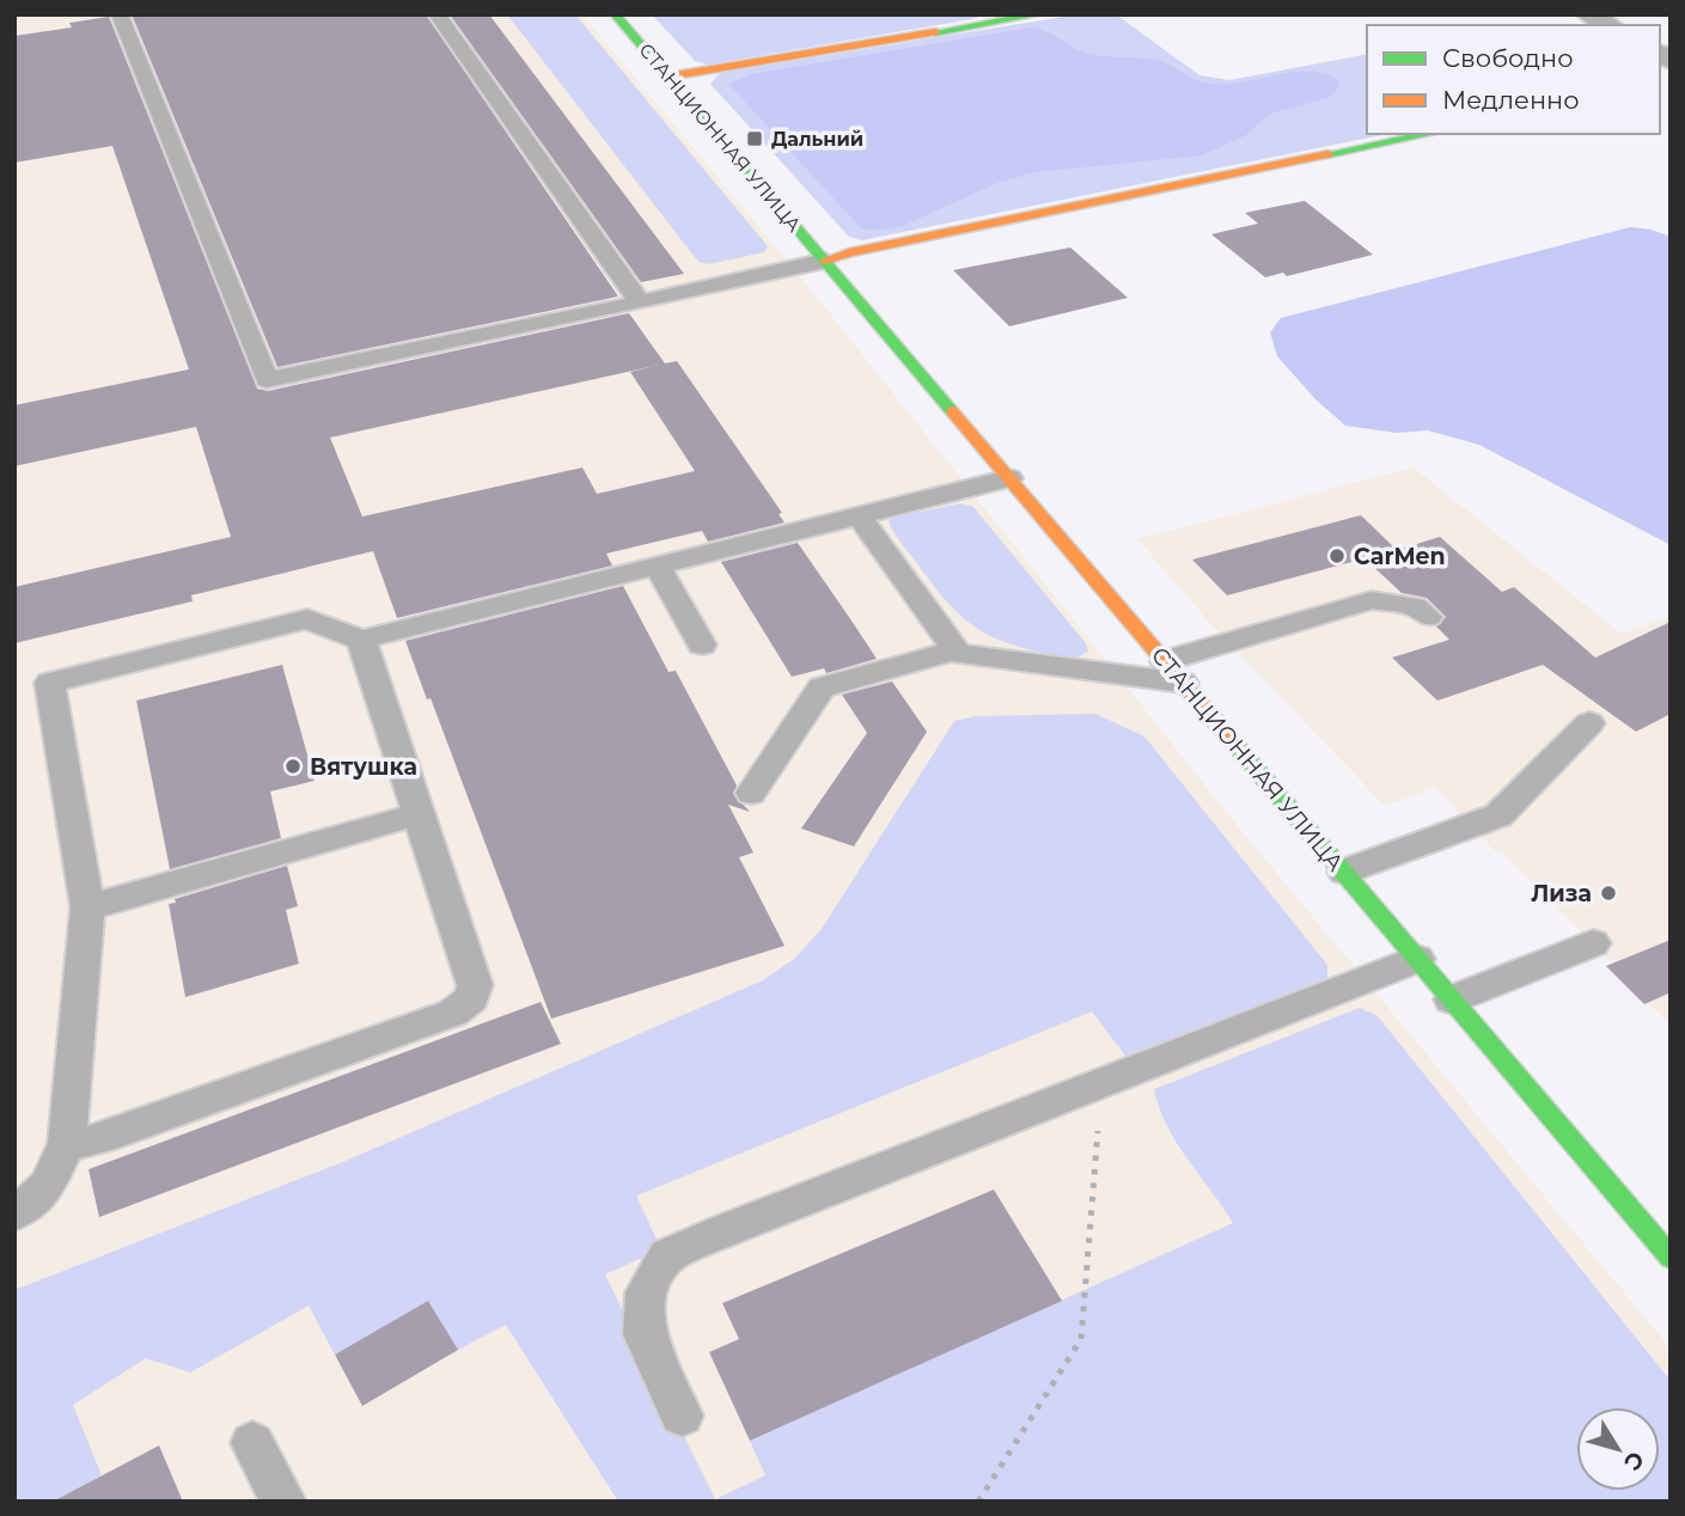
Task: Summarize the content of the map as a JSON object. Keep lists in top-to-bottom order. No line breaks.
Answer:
{"streets":{"street":["СТАНЦИОННАЯ УЛИЦА"]},"places":{"transit":["Дальний"],"other":["CarMen","Вятушка","Лиза"]},"legend":["Свободно","Медленно"],"north":"bottom right"}
